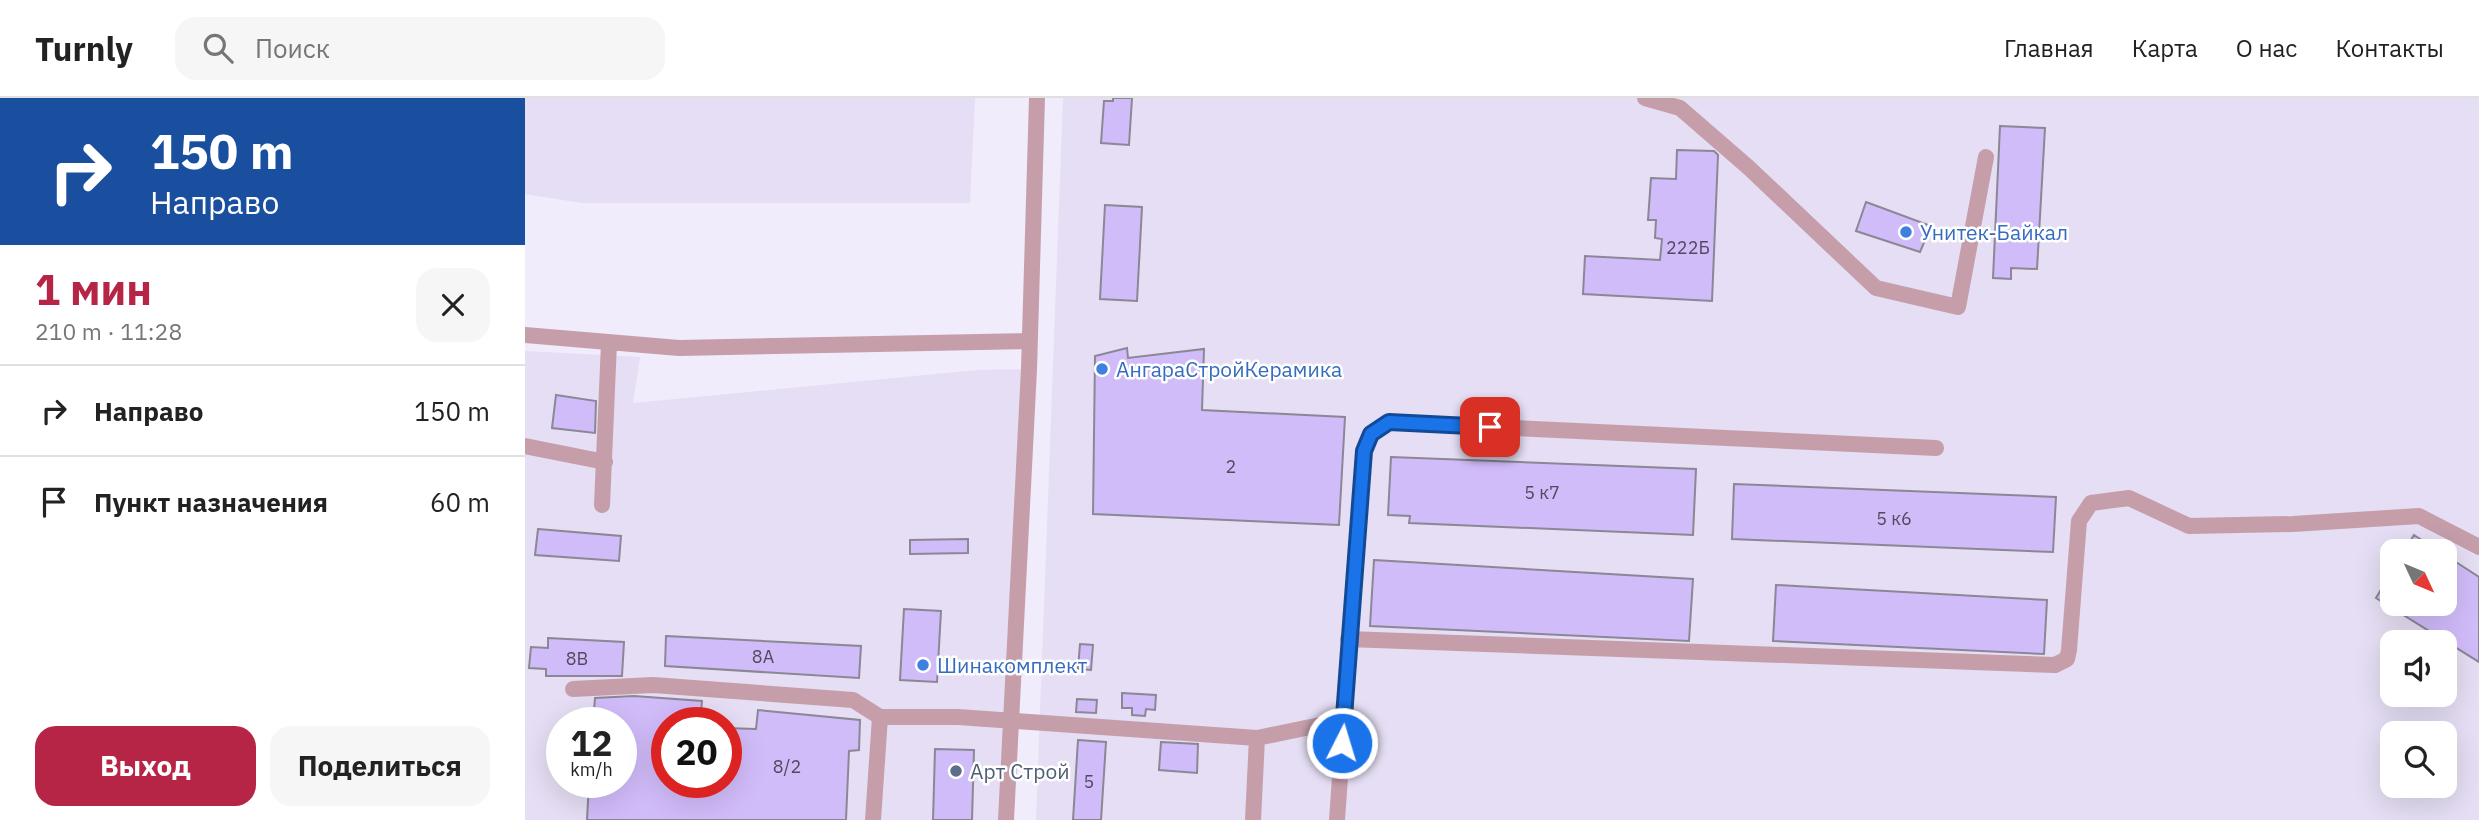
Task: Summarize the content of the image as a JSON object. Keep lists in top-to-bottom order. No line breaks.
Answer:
{"places":["Унитек-Байкал","АнгараСтройКерамика","Шинакомплект","Арт Строй"],"house_numbers":["222Б","2","5 к7","5 к6","8А","8В","8/2","5"],"north":"bottom right","page":{"header":"Turnly","search":"Поиск","nav":["Главная","Карта","О нас","Контакты"],"turn":["150 m","Направо"],"heading":["1 мин","210 m · 11:28"],"list":[{"name":"Направо","value":"150 m"},{"name":"Пункт назначения","value":"60 m"}],"speed":"12 km/h","limit":"20","buttons":["Выход","Поделиться"]}}
